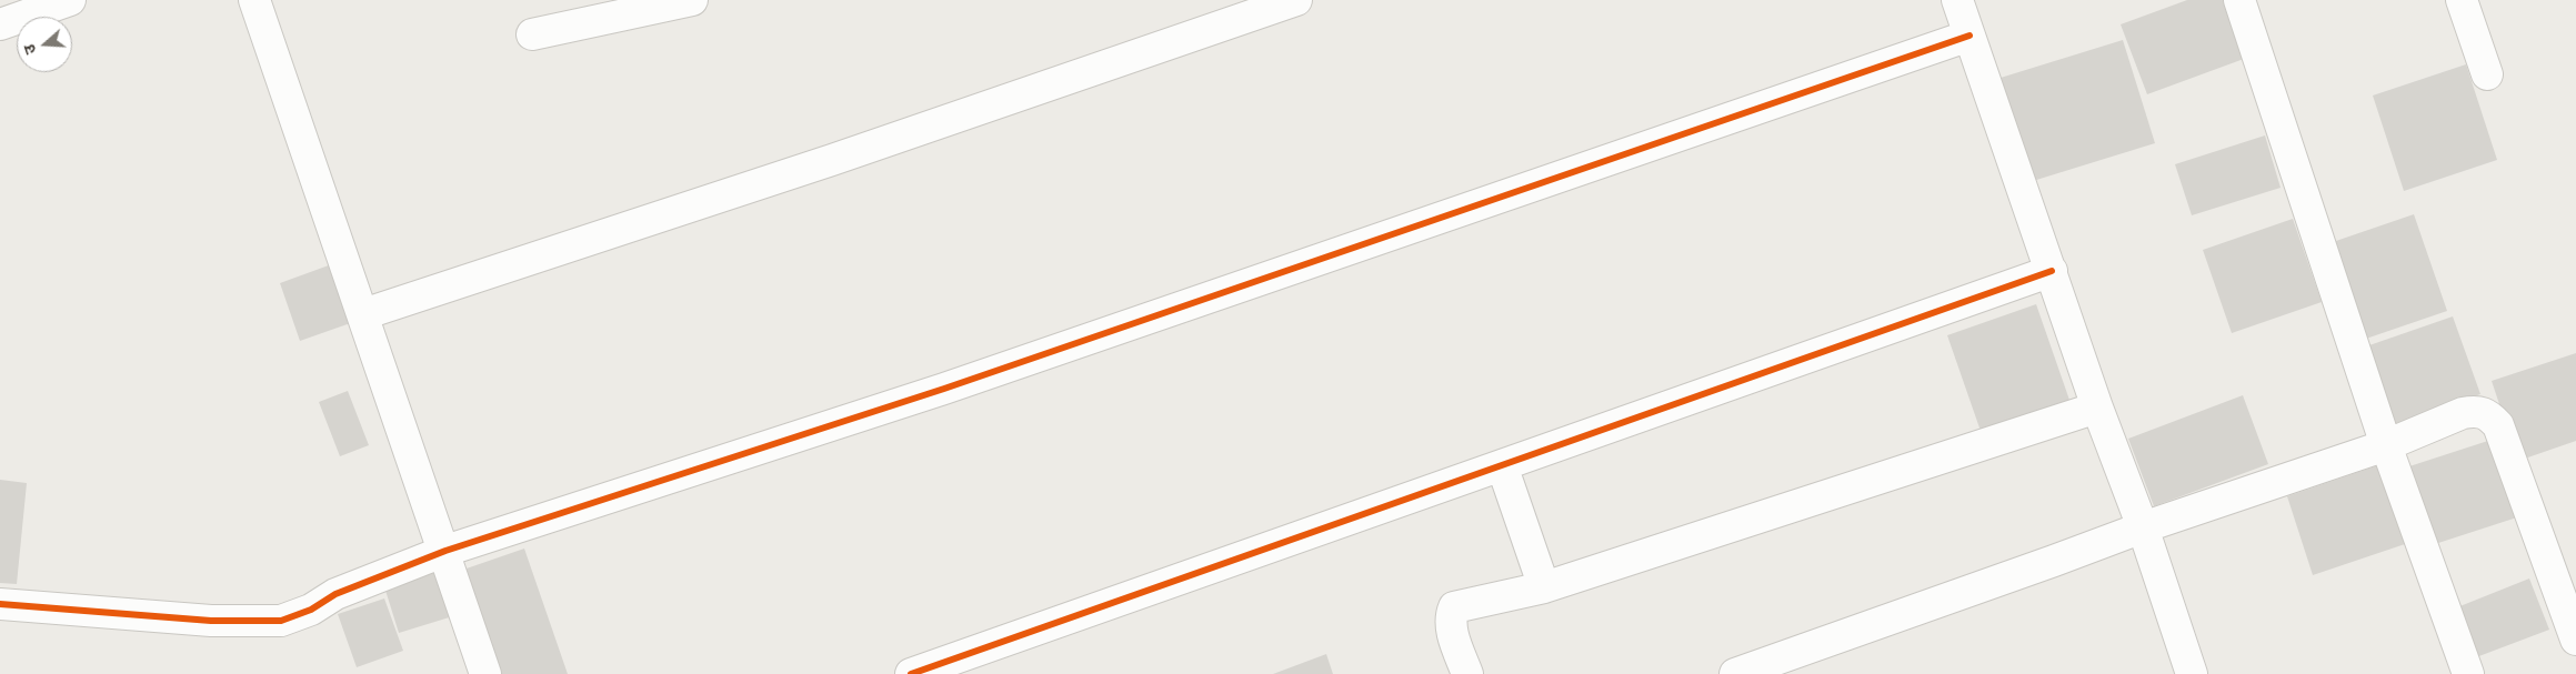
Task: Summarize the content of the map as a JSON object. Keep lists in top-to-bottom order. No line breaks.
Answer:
{"north":"left"}
